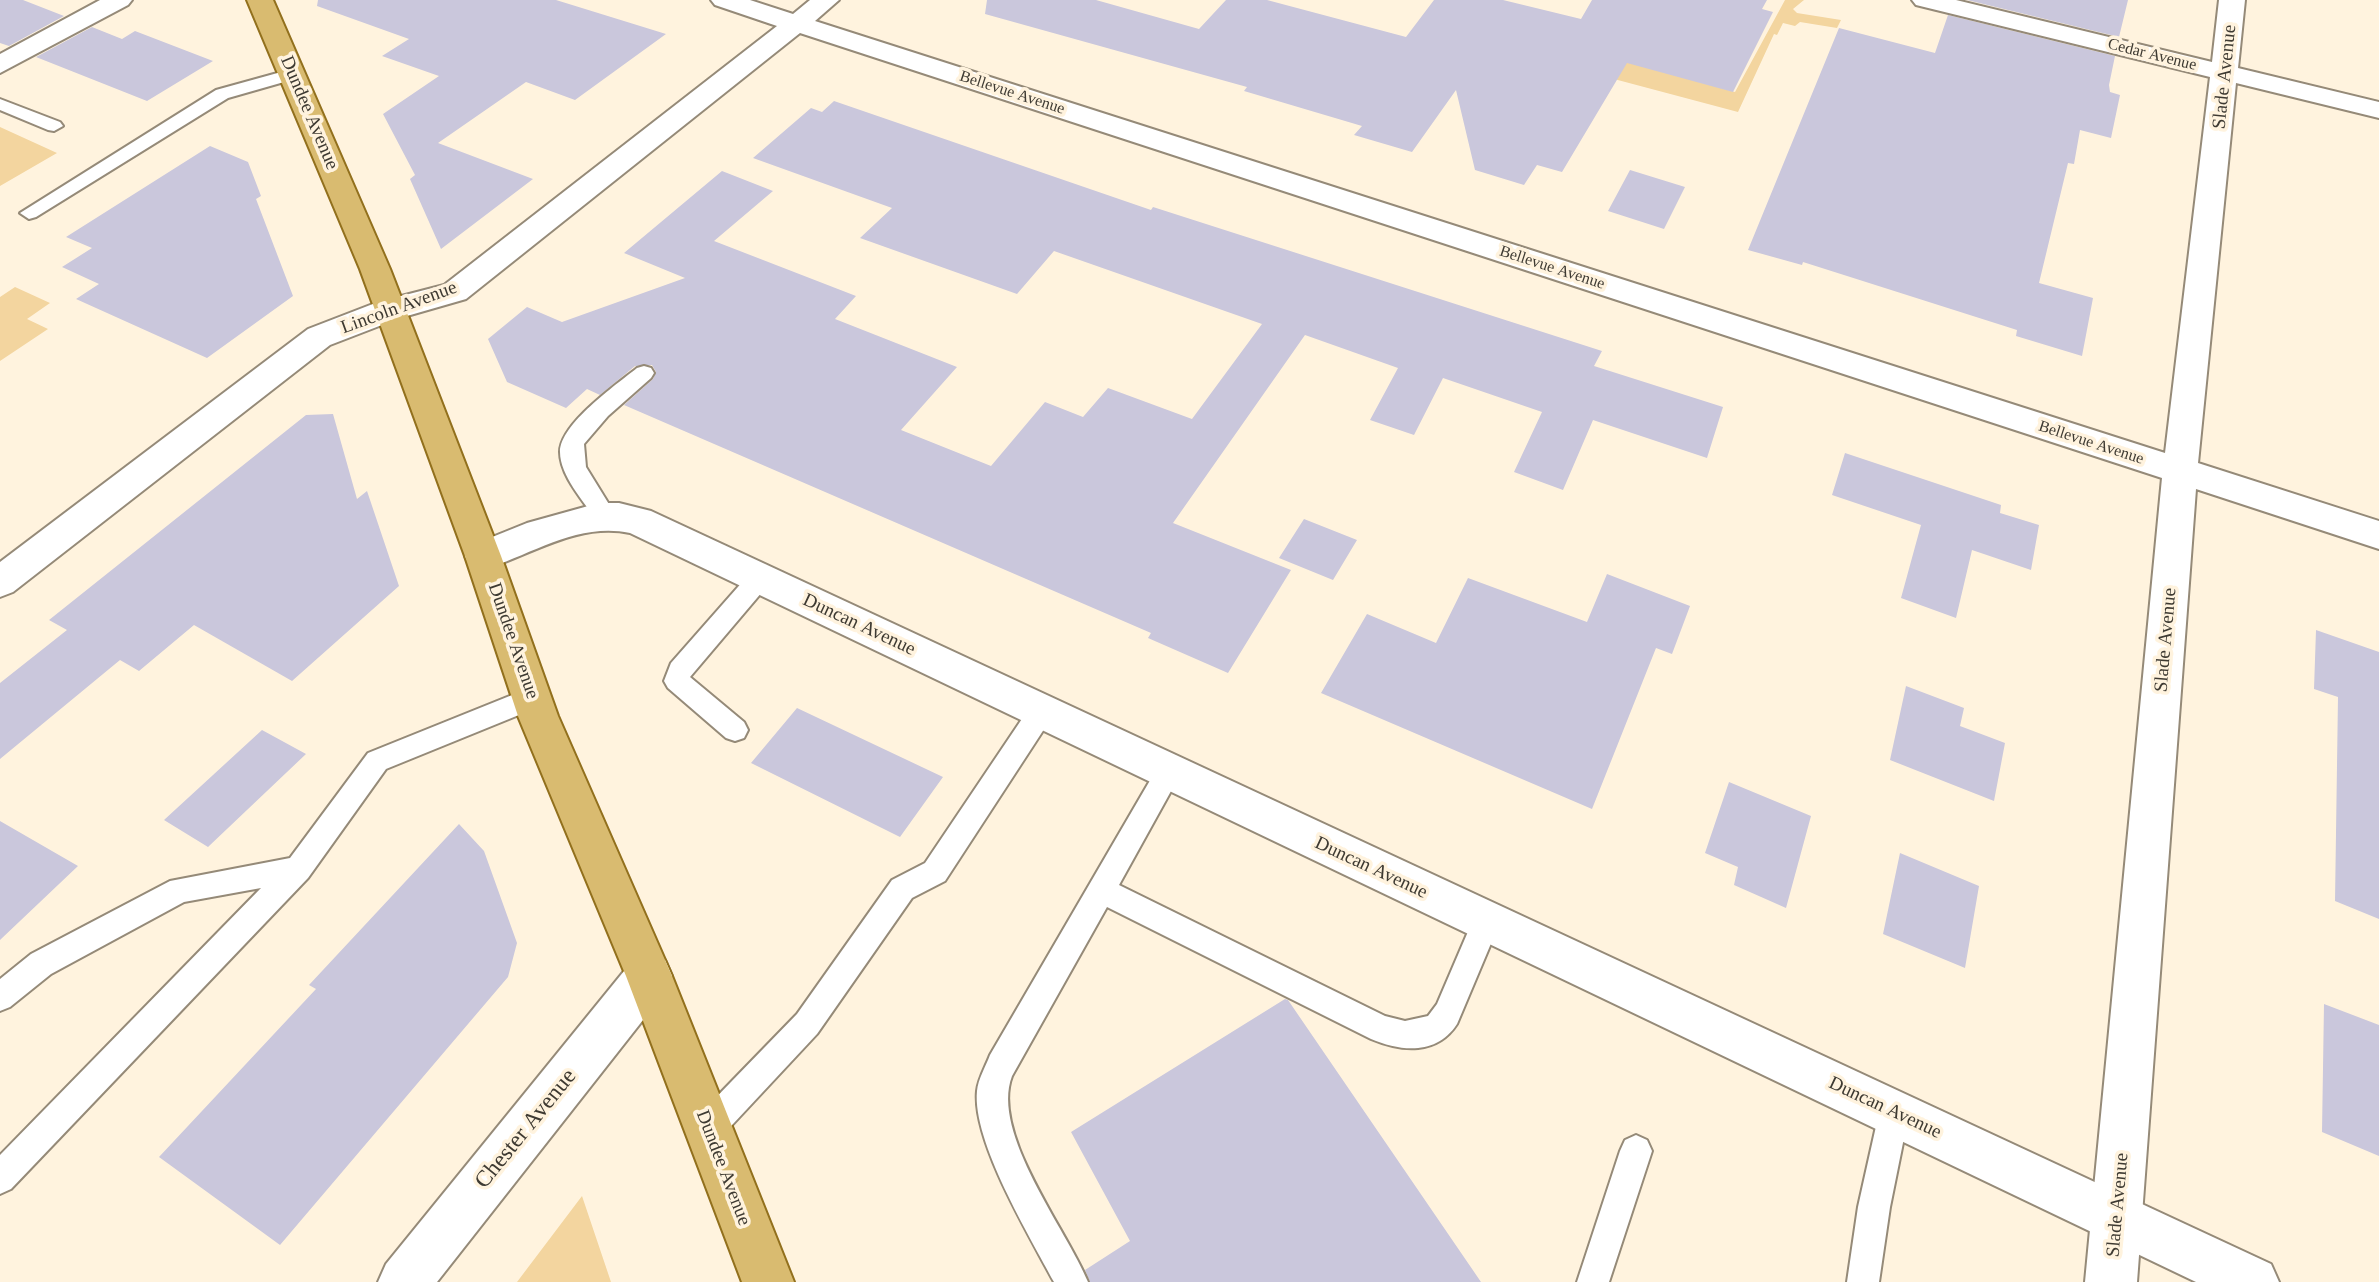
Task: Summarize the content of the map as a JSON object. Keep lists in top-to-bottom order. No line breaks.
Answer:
{"streets":{"main road":["Dundee Avenue"],"street":["Cedar Avenue","Slade Avenue","Bellevue Avenue","Lincoln Avenue","Duncan Avenue","Chester Avenue"]},"crossings":[["Cedar Avenue","Slade Avenue"],["Slade Avenue","Bellevue Avenue"],["Slade Avenue","Duncan Avenue"],["Bellevue Avenue","Lincoln Avenue"],["Dundee Avenue","Lincoln Avenue"],["Dundee Avenue","Chester Avenue"]]}
